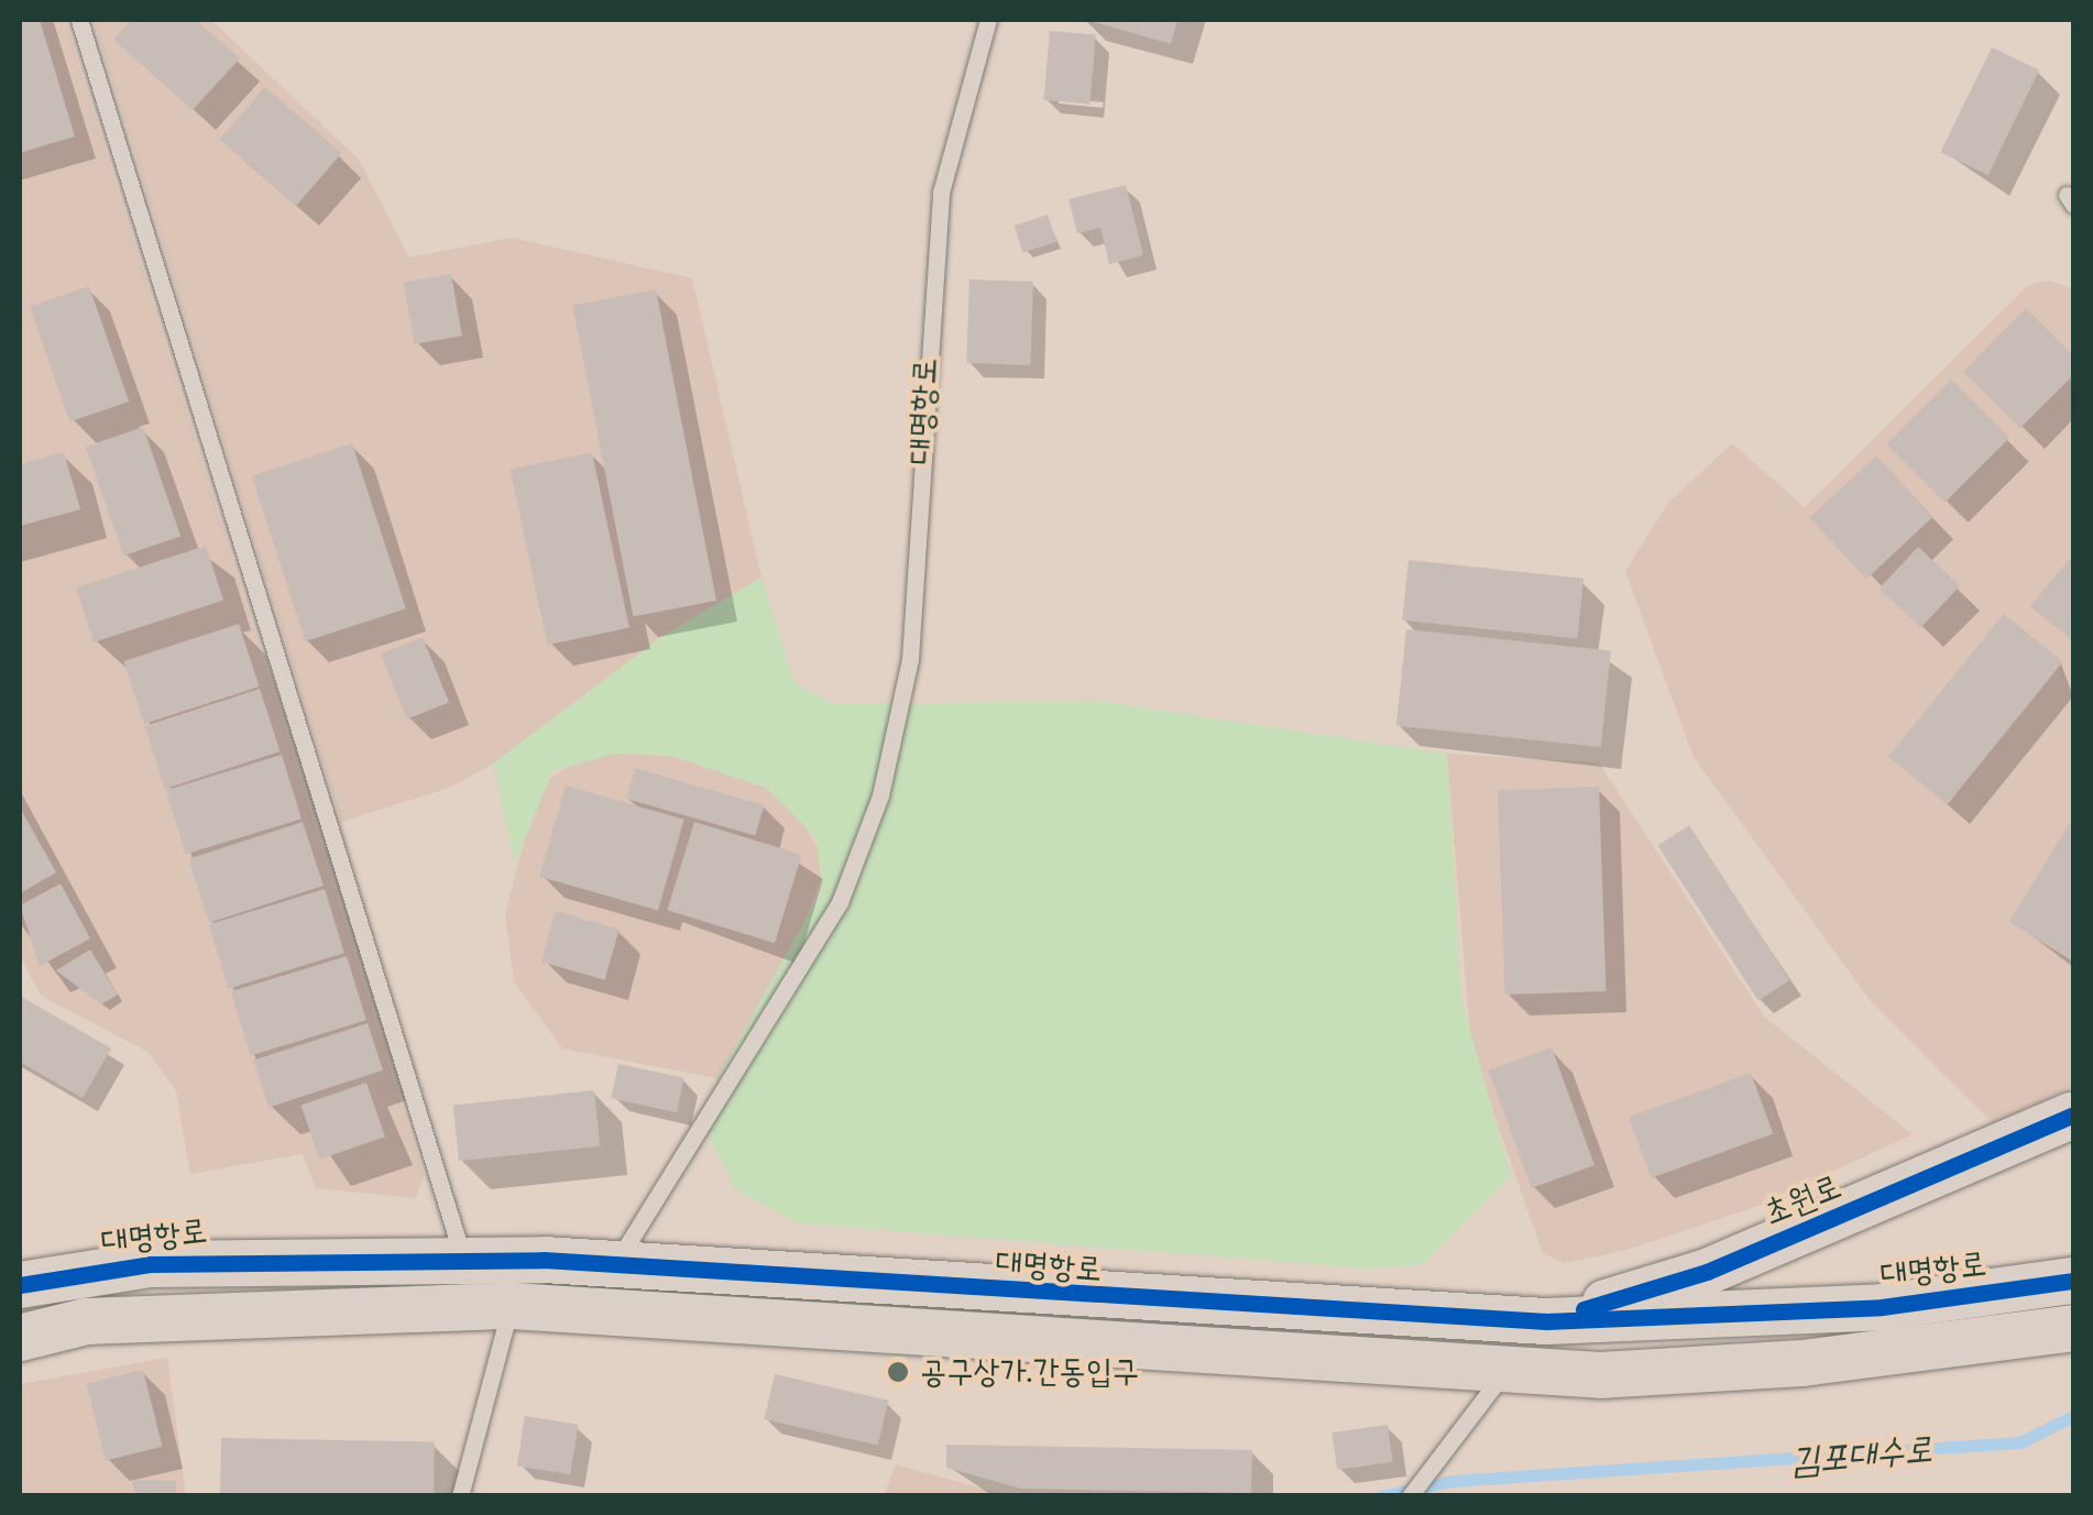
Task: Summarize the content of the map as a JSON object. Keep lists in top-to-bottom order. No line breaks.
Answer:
{"streets":{"main road":["대명항로","초원로"]},"crossings":[["대명항로","초원로"]],"water":["김포대수로"],"places":["공구상가.간동입구"]}
